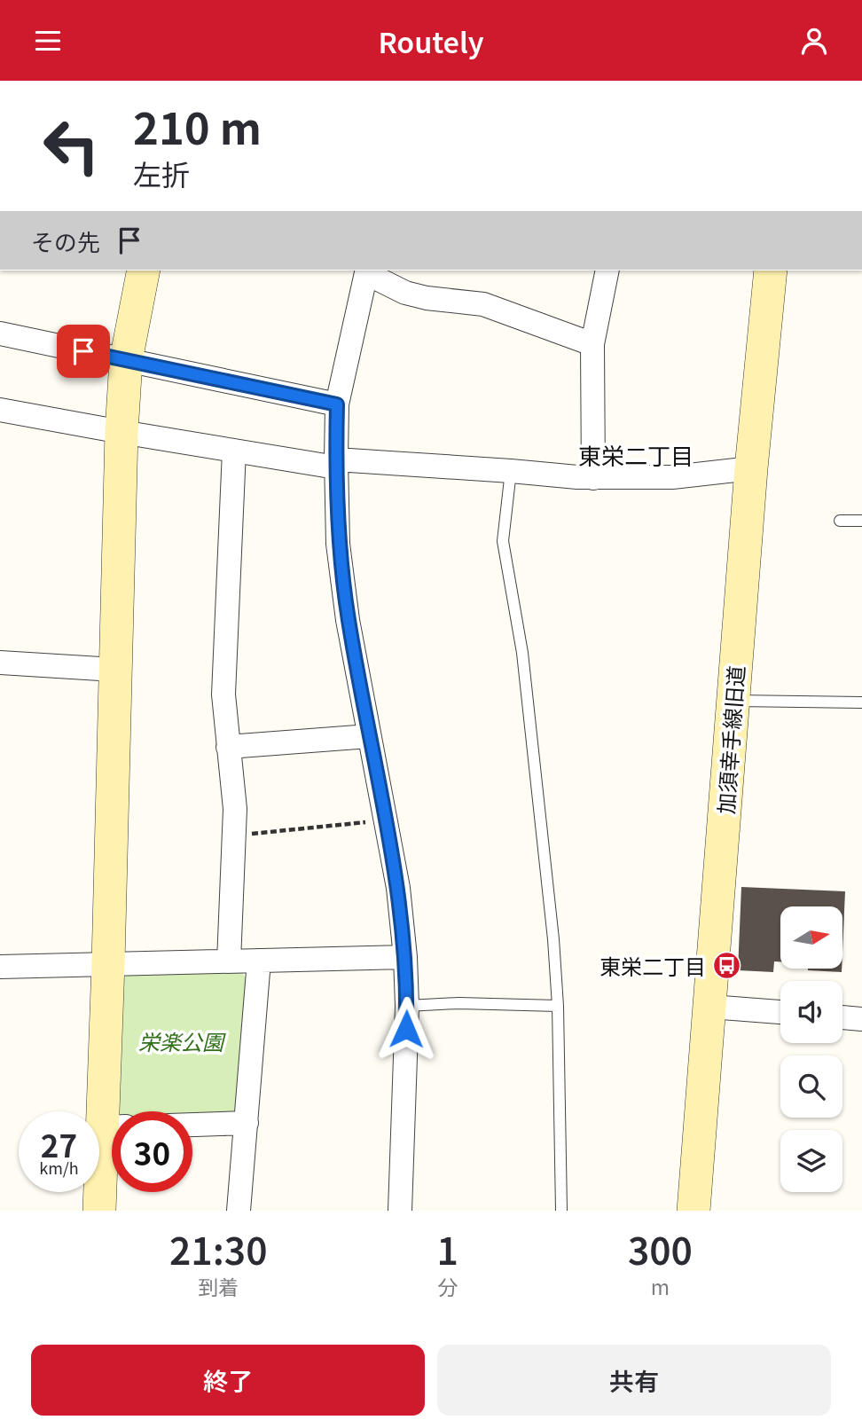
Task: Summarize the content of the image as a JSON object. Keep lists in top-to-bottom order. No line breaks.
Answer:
{"streets":{"street":["加須幸手線旧道"]},"districts":["東栄二丁目"],"parks":["栄楽公園"],"places":{"bus stop":["東栄二丁目"]},"north":"right","page":{"header":"Routely","turn":["210 m","左折"],"then":"その先","speed":"27 km/h","limit":"30","eta":["21:30","到着","1","分","300","m"],"buttons":["終了","共有"]}}
